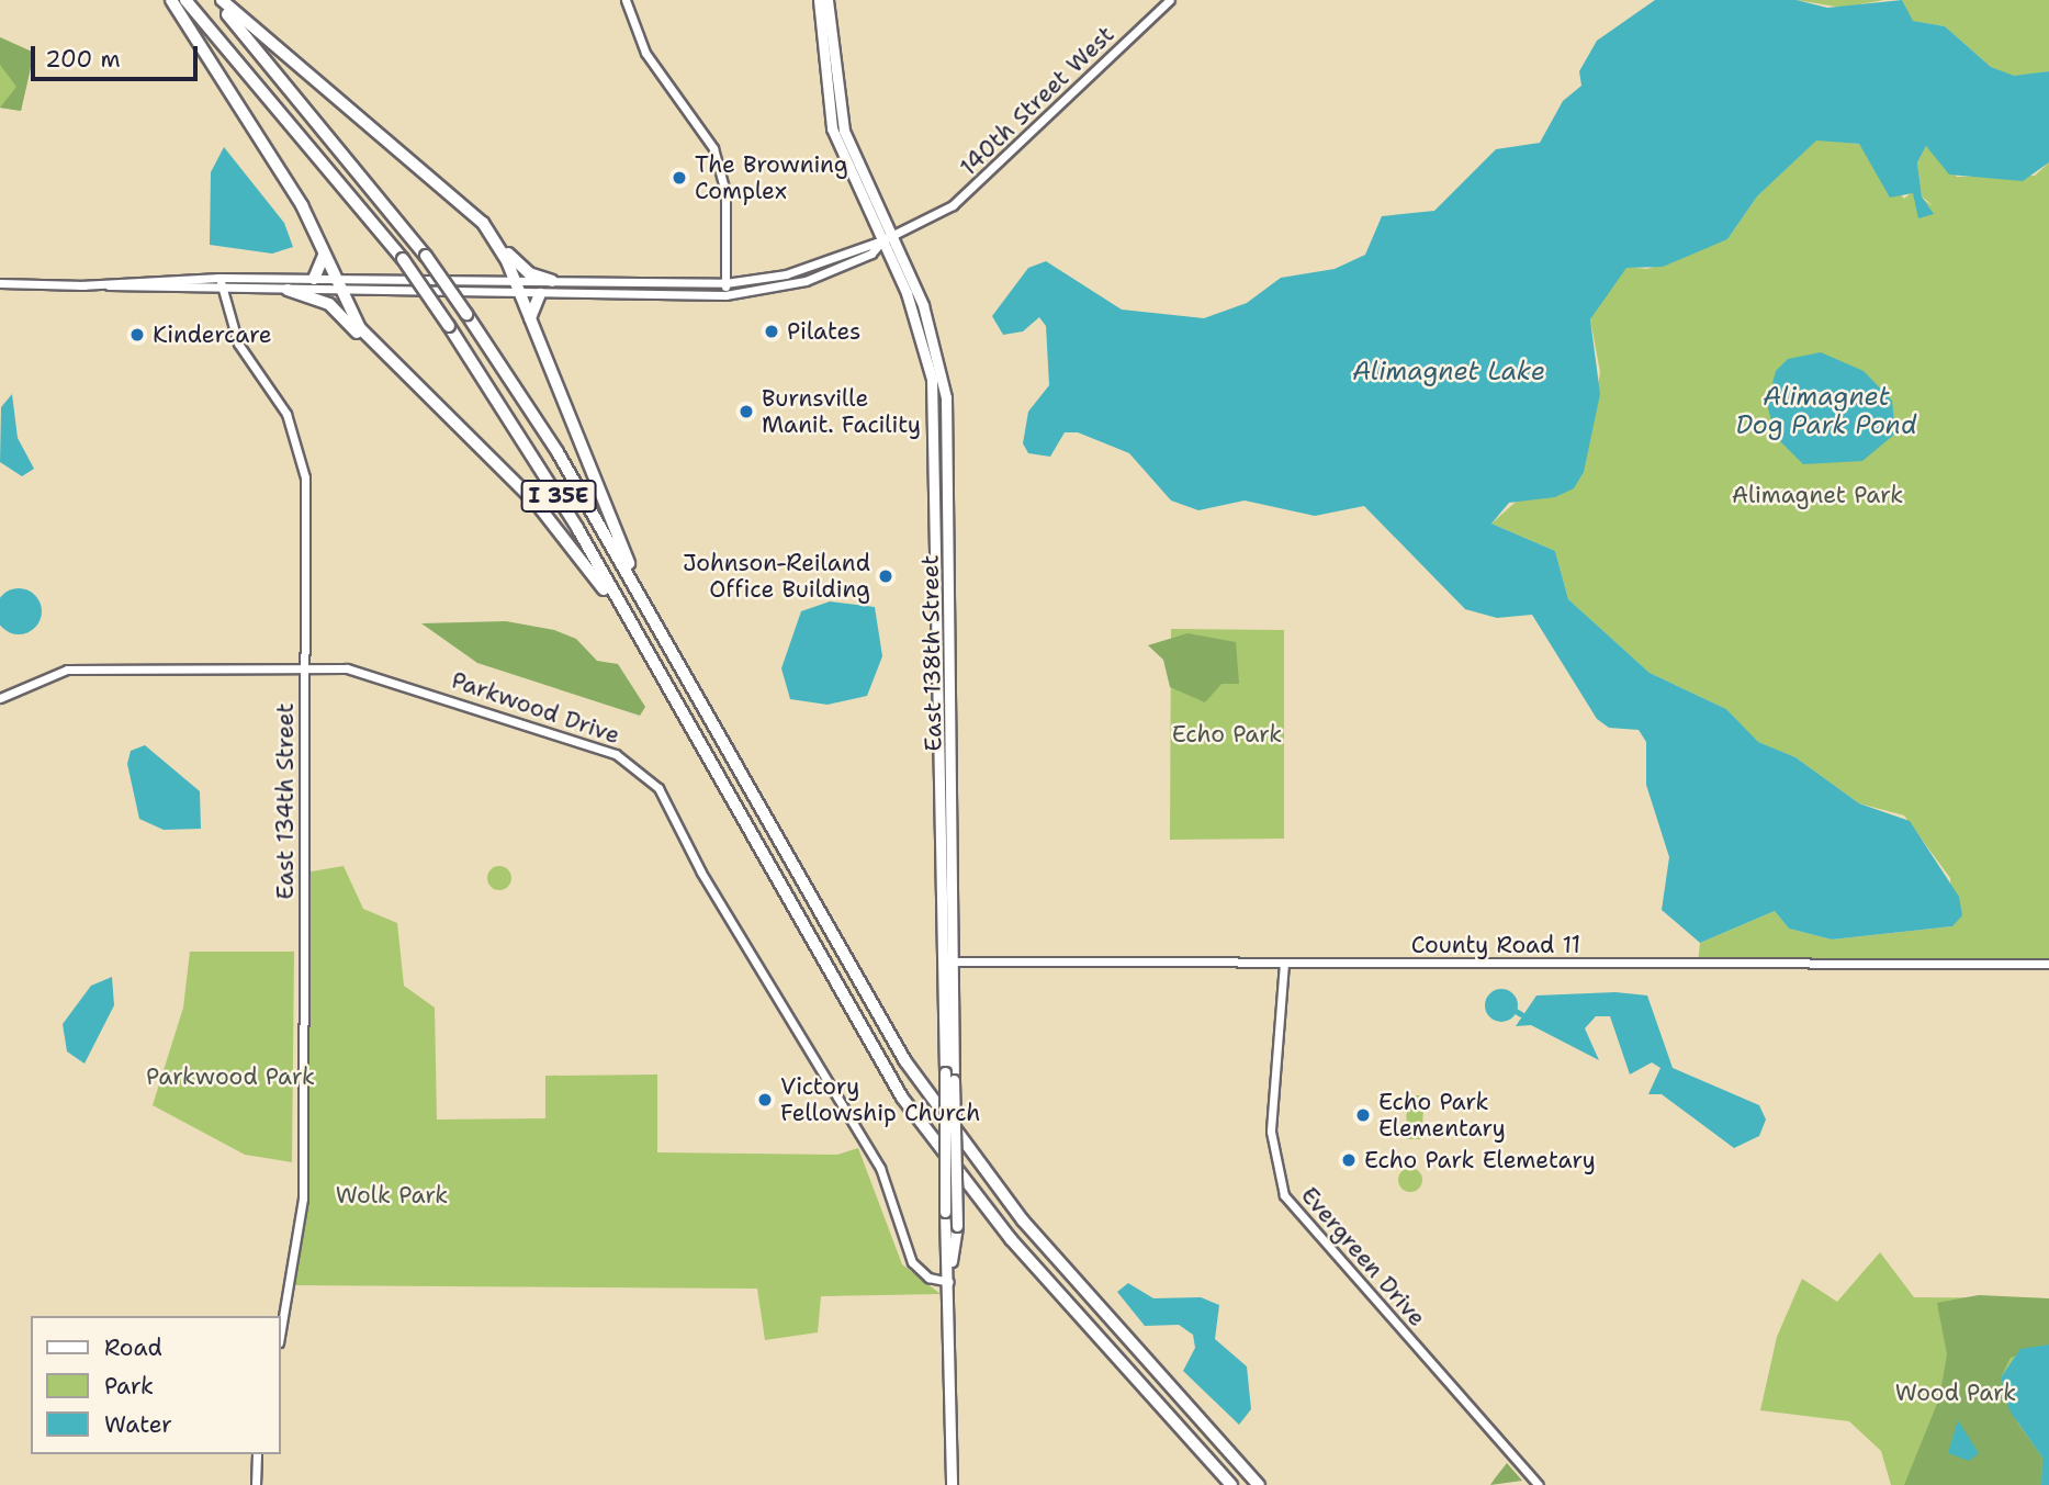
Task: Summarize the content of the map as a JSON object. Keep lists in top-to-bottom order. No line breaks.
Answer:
{"streets":{"highway":["I 35E"],"main road":["East 138th Street"],"street":["140th Street West","Parkwood Drive","East 134th Street","County Road 11","Evergreen Drive"]},"crossings":[["140th Street West","East 138th Street"],["East 138th Street","Parkwood Drive"],["East 138th Street","County Road 11"],["Parkwood Drive","East 134th Street"],["County Road 11","Evergreen Drive"]],"water":["Alimagnet Lake","Alimagnet Dog Park Pond"],"parks":["Alimagnet Park","Echo Park","Parkwood Park","Wolk Park","Wood Park"],"places":["The Browning Complex","Pilates","Kindercare","Burnsville Manit. Facility","Johnson-Reiland Office Building","Victory Fellowship Church","Echo Park Elementary","Echo Park Elemetary"],"legend":["Road","Park","Water"],"scale_bar":"200 m"}
